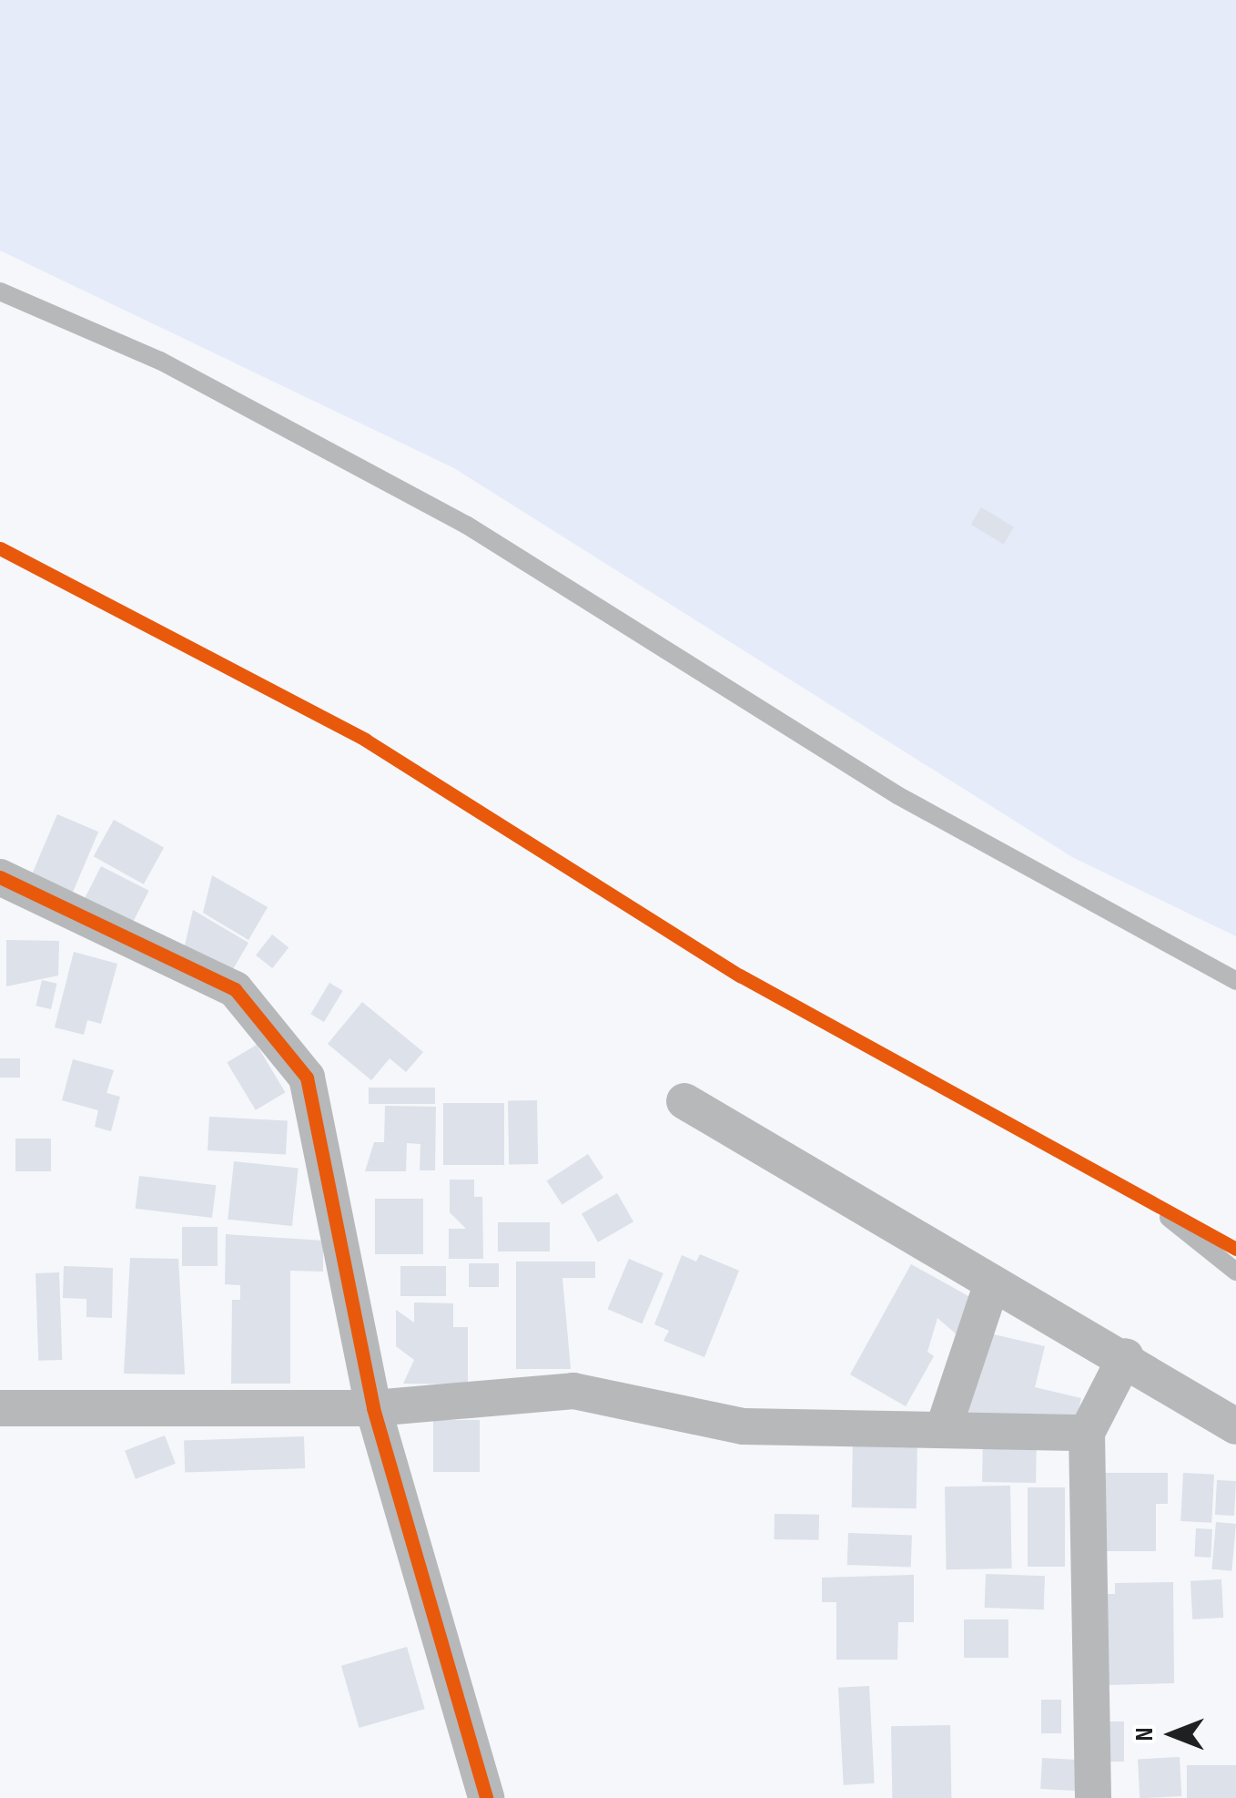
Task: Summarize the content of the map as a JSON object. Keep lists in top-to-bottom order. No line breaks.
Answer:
{"north":"left"}
